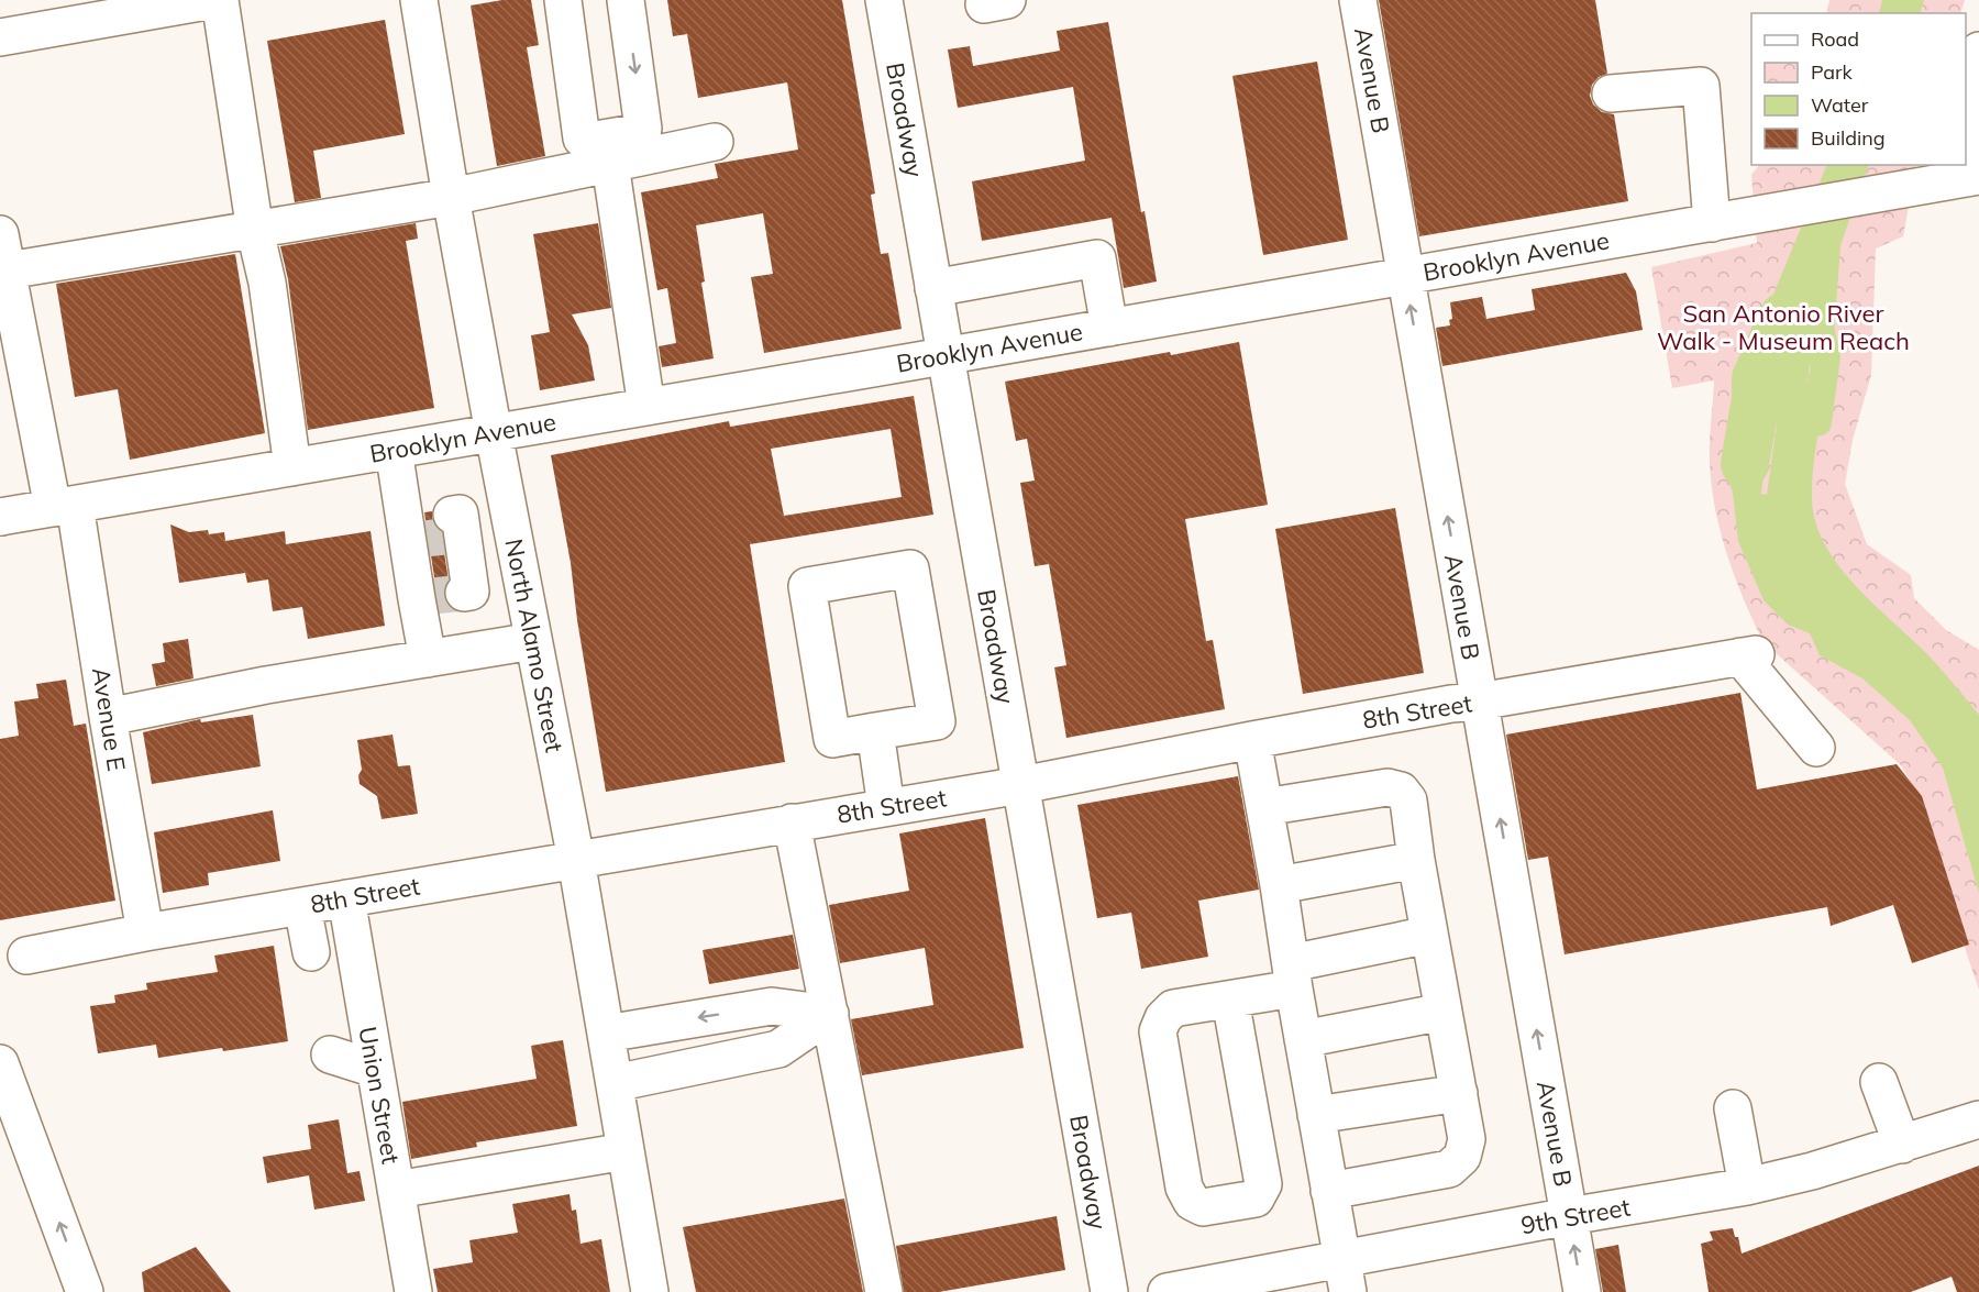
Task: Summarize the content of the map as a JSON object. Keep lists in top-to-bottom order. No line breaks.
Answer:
{"streets":{"main road":["Avenue B","Broadway","Brooklyn Avenue","North Alamo Street","8th Street","Avenue E","Union Street","9th Street"]},"crossings":[["Avenue B","Brooklyn Avenue"],["Avenue B","8th Street"],["Avenue B","9th Street"],["Broadway","Brooklyn Avenue"],["Broadway","8th Street"],["Brooklyn Avenue","North Alamo Street"],["Brooklyn Avenue","Avenue E"],["North Alamo Street","8th Street"],["8th Street","Avenue E"],["8th Street","Union Street"]],"parks":["San Antonio River Walk - Museum Reach"],"legend":["Road","Park","Water","Building"]}
